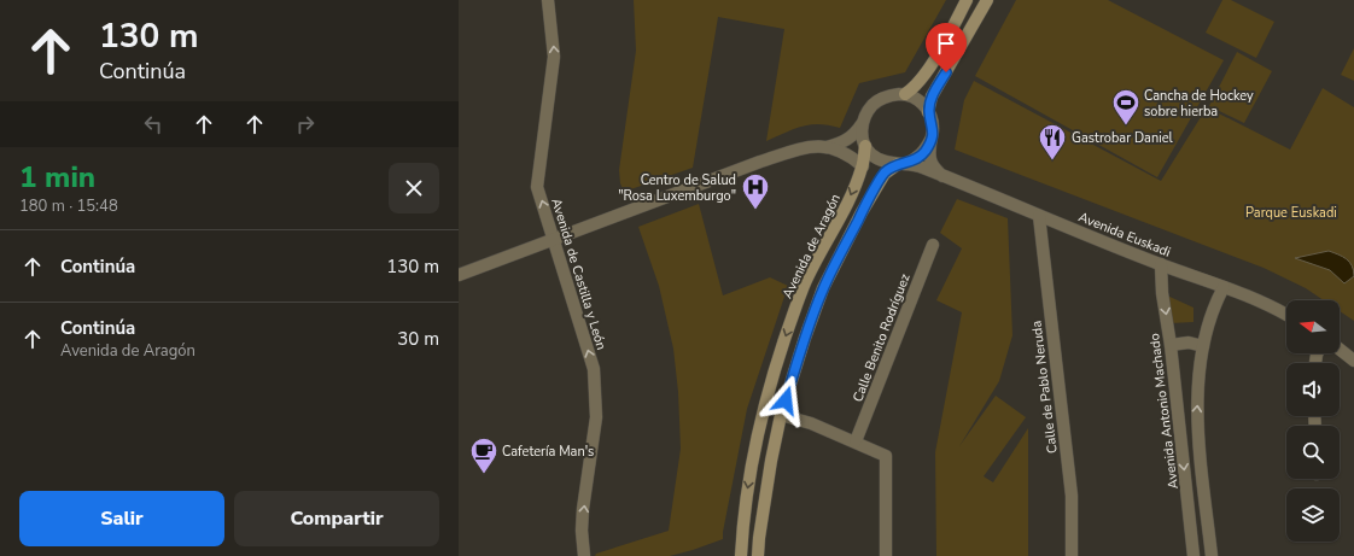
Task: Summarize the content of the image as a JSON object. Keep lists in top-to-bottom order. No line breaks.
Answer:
{"streets":{"main road":["Avenida de Aragón"],"street":["Avenida Euskadi","Avenida de Castilla y León","Calle Benito Rodríguez","Calle de Pablo Neruda","Avenida Antonio Machado"]},"crossings":[["Avenida Euskadi","Avenida de Aragón"],["Avenida Euskadi","Calle de Pablo Neruda"],["Avenida Euskadi","Avenida Antonio Machado"]],"one_way":["Avenida de Castilla y León"],"parks":["Parque Euskadi"],"places":{"sports":["Cancha de Hockey sobre hierba"],"restaurant":["Gastrobar Daniel"],"hospital":["Centro de Salud \"Rosa Luxemburgo\""],"cafe":["Cafetería Man's"]},"north":"left","page":{"turn":["130 m","Continúa"],"heading":["1 min","180 m · 15:48"],"list":[{"name":"Continúa","value":"130 m"},{"name":"Continúa","note":"Avenida de Aragón","value":"30 m"}],"buttons":["Salir","Compartir"]}}
